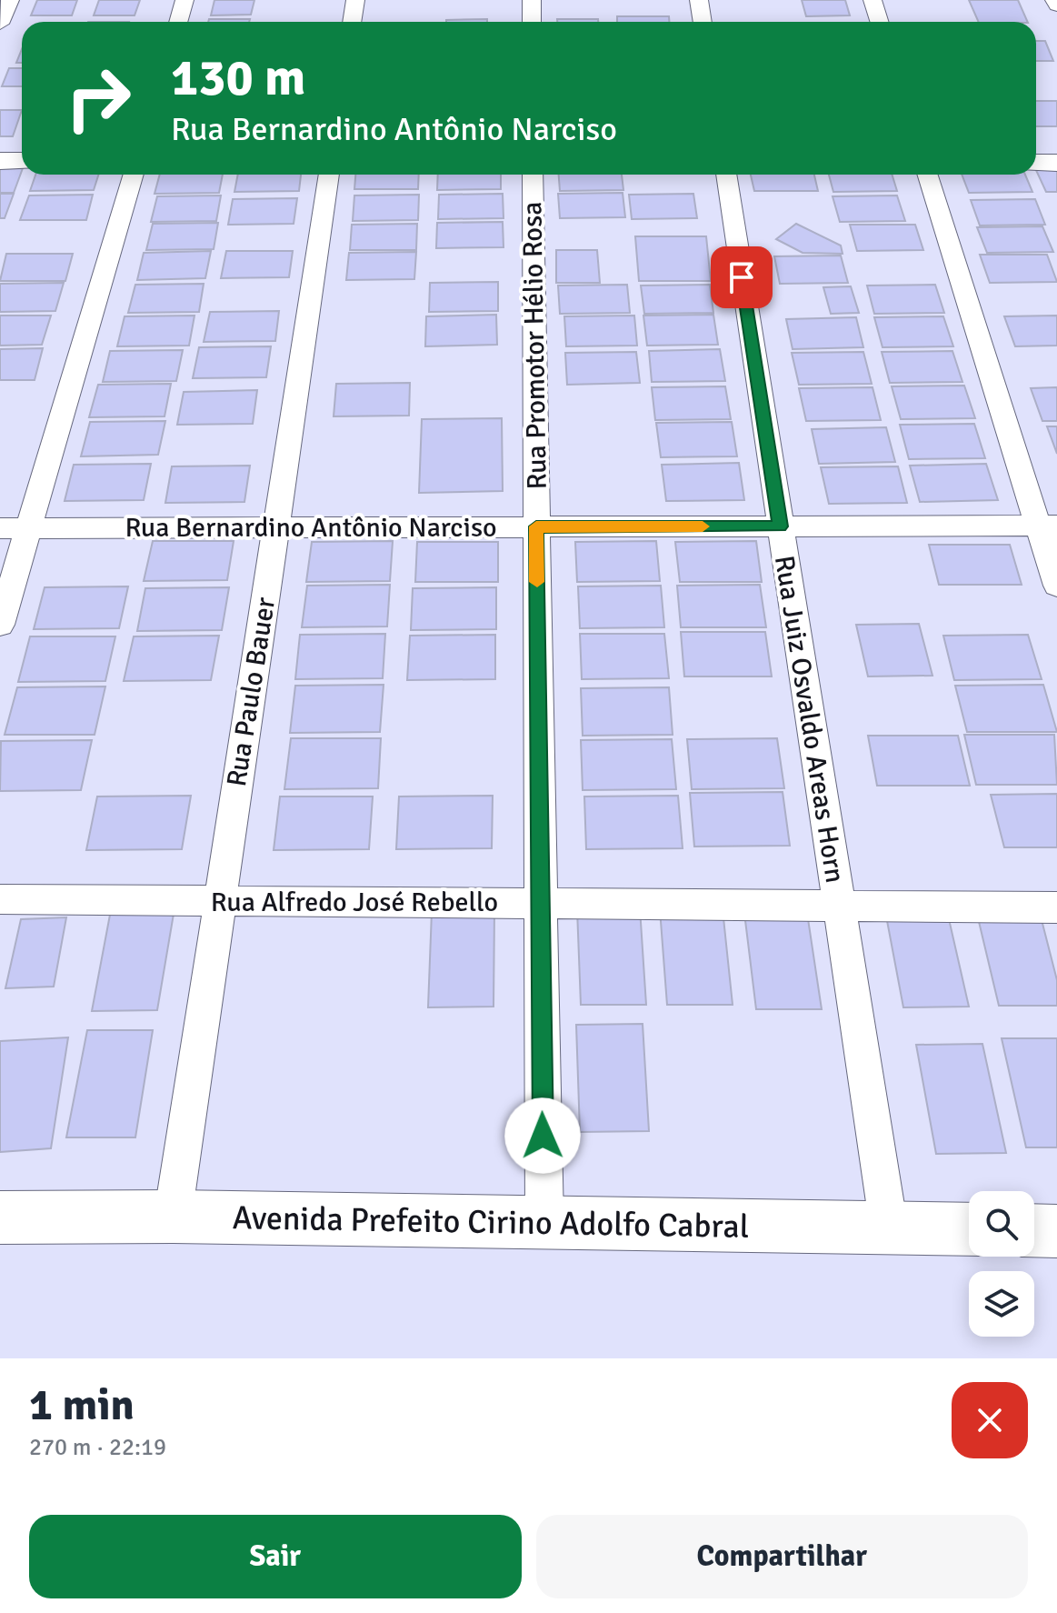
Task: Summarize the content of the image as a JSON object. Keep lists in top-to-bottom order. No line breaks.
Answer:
{"streets":{"main road":["Avenida Prefeito Cirino Adolfo Cabral"],"street":["Rua Promotor Hélio Rosa","Rua Bernardino Antônio Narciso","Rua Paulo Bauer","Rua Juiz Osvaldo Areas Horn","Rua Alfredo José Rebello"]},"crossings":[["Rua Promotor Hélio Rosa","Rua Bernardino Antônio Narciso"],["Rua Promotor Hélio Rosa","Rua Alfredo José Rebello"],["Rua Promotor Hélio Rosa","Avenida Prefeito Cirino Adolfo Cabral"],["Rua Bernardino Antônio Narciso","Rua Paulo Bauer"],["Rua Bernardino Antônio Narciso","Rua Juiz Osvaldo Areas Horn"],["Rua Paulo Bauer","Rua Alfredo José Rebello"],["Rua Paulo Bauer","Avenida Prefeito Cirino Adolfo Cabral"],["Rua Juiz Osvaldo Areas Horn","Rua Alfredo José Rebello"],["Rua Juiz Osvaldo Areas Horn","Avenida Prefeito Cirino Adolfo Cabral"]],"page":{"turn":["130 m","Rua Bernardino Antônio Narciso"],"heading":["1 min","270 m · 22:19"],"buttons":["Sair","Compartilhar"]}}
